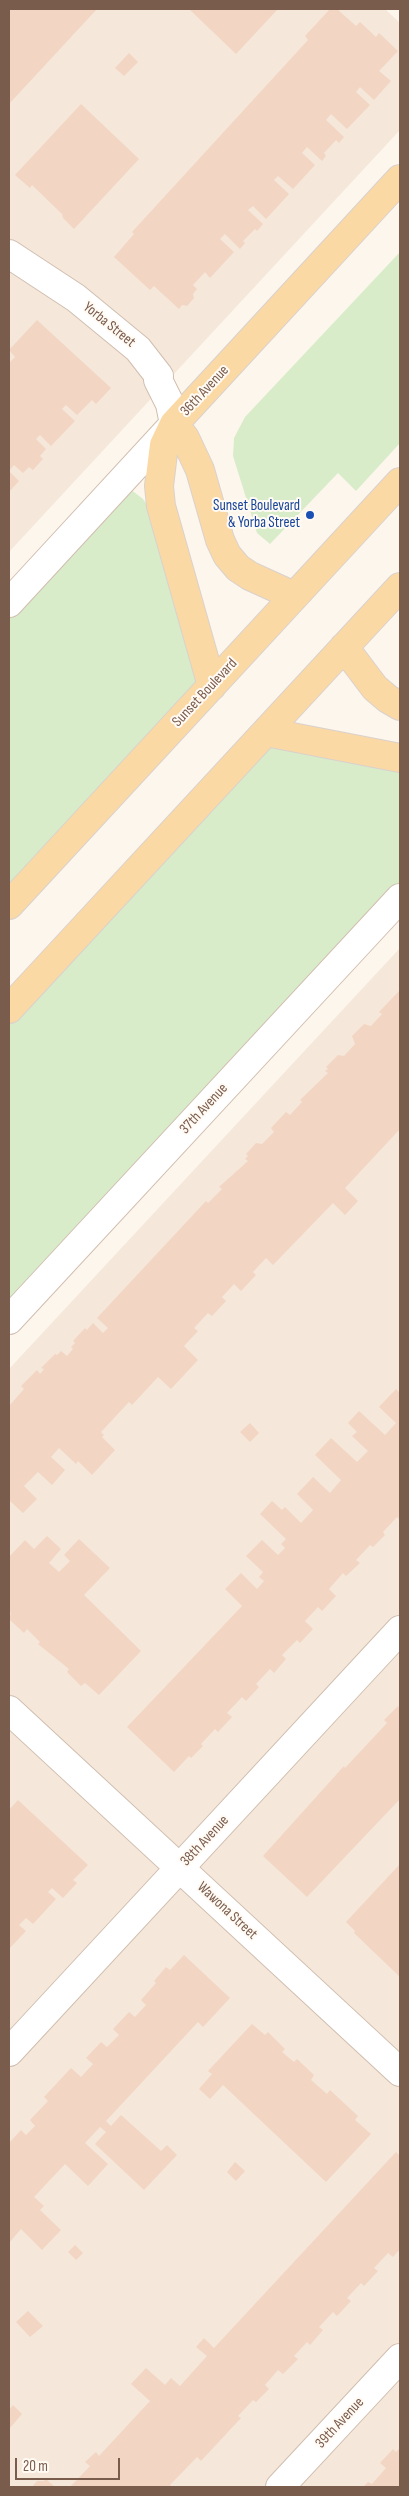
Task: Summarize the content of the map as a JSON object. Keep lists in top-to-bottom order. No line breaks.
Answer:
{"streets":{"main road":["36th Avenue","Sunset Boulevard"],"street":["Yorba Street","37th Avenue","38th Avenue","Wawona Street","39th Avenue"]},"crossings":[["Yorba Street","36th Avenue"],["38th Avenue","Wawona Street"]],"places":["Sunset Boulevard & Yorba Street"],"scale_bar":"20 m"}
